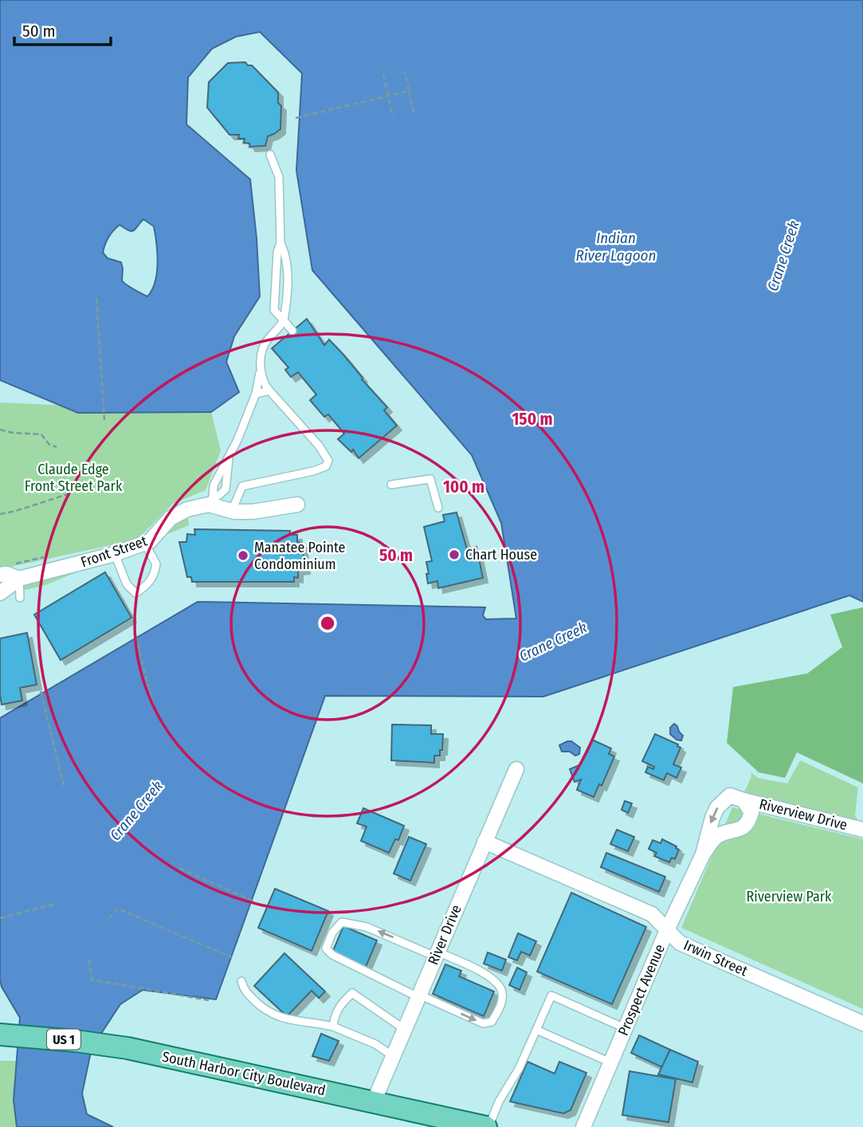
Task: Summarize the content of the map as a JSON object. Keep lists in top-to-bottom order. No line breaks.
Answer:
{"streets":{"main road":["US 1","South Harbor City Boulevard"],"street":["Front Street","Riverview Drive","River Drive","Irwin Street","Prospect Avenue"]},"crossings":[["Riverview Drive","Prospect Avenue"],["River Drive","Irwin Street"],["River Drive","South Harbor City Boulevard"],["Irwin Street","Prospect Avenue"]],"water":["Indian River Lagoon","Crane Creek"],"parks":["Claude Edge Front Street Park","Riverview Park"],"places":["Chart House","Manatee Pointe Condominium"],"scale_bar":"50 m","rings":["150 m","100 m","50 m"]}
